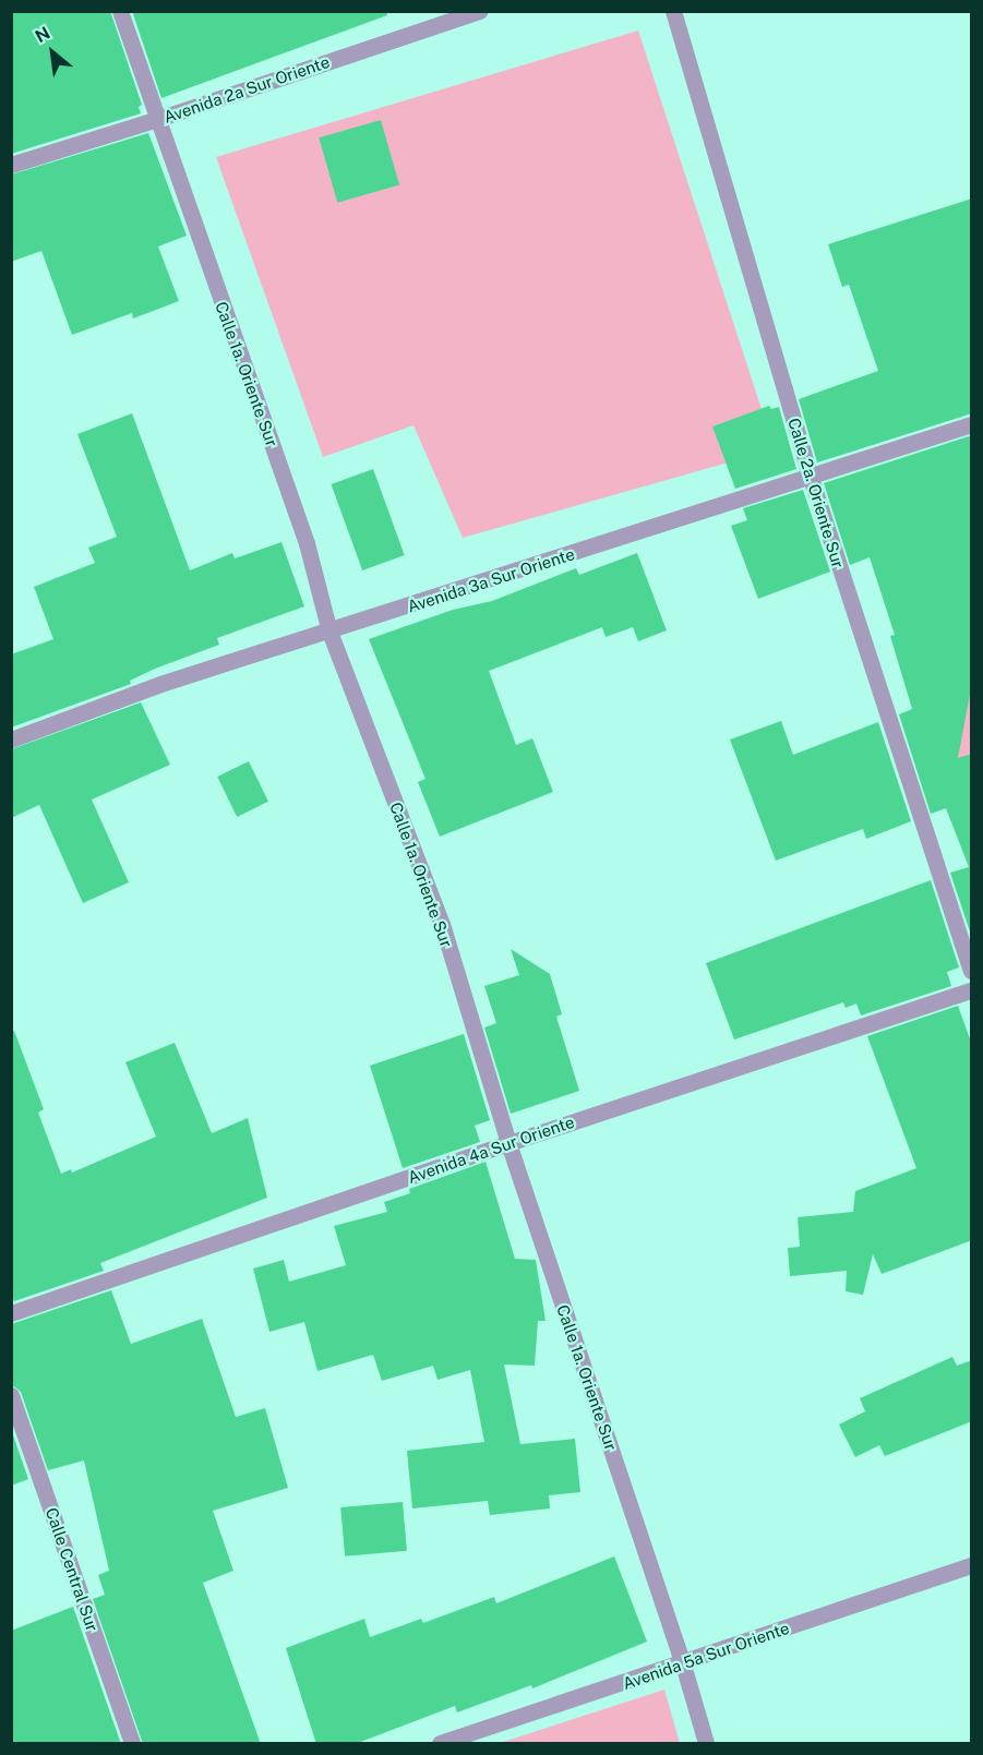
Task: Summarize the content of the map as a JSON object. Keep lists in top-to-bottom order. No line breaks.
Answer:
{"streets":{"street":["Avenida 2a Sur Oriente","Calle 1a. Oriente Sur","Calle 2a. Oriente Sur","Avenida 3a Sur Oriente","Avenida 4a Sur Oriente","Calle Central Sur","Avenida 5a Sur Oriente"]},"crossings":[["Avenida 2a Sur Oriente","Calle 1a. Oriente Sur"],["Calle 1a. Oriente Sur","Avenida 3a Sur Oriente"],["Calle 1a. Oriente Sur","Avenida 4a Sur Oriente"],["Calle 1a. Oriente Sur","Avenida 5a Sur Oriente"],["Calle 2a. Oriente Sur","Avenida 3a Sur Oriente"]],"north":"top left"}
